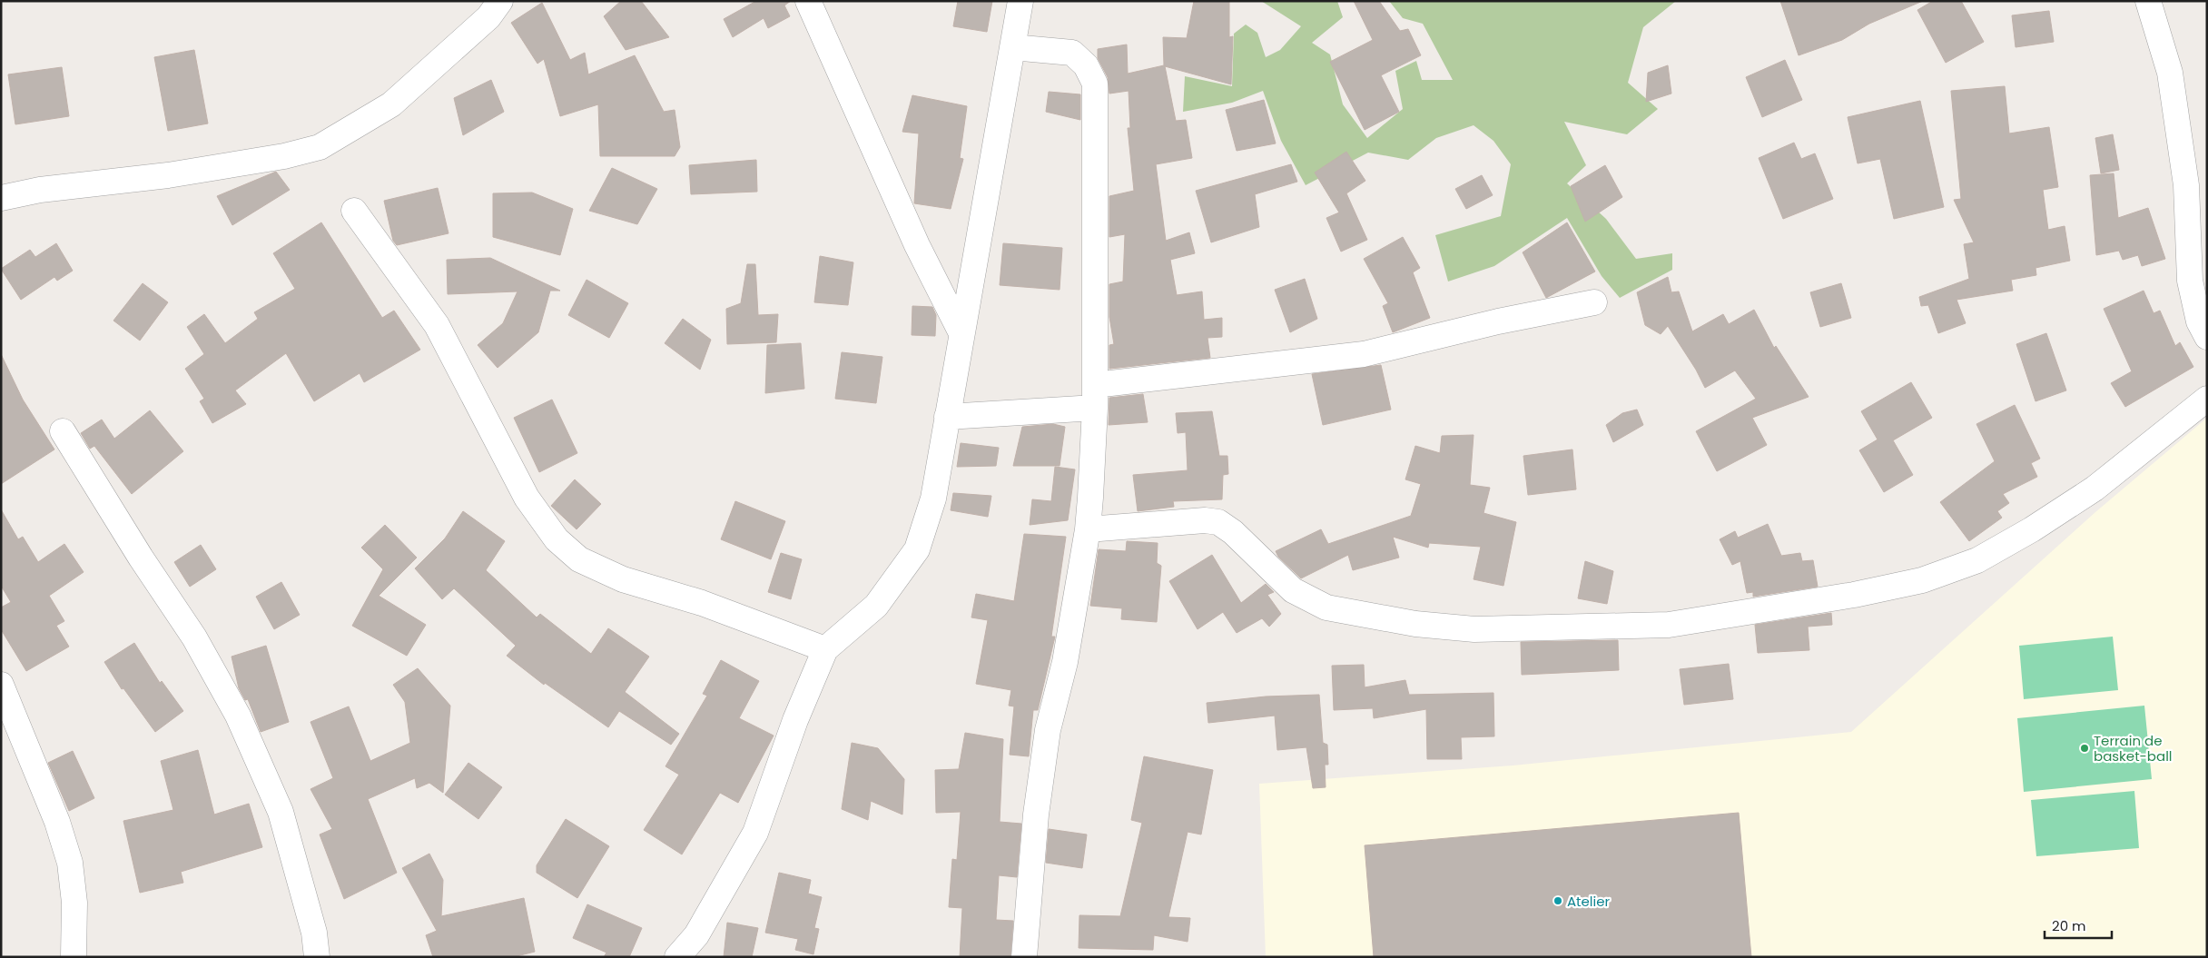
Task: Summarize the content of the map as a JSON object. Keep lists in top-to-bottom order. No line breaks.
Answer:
{"places":["Terrain de basket-ball","Atelier"],"scale_bar":"20 m"}
